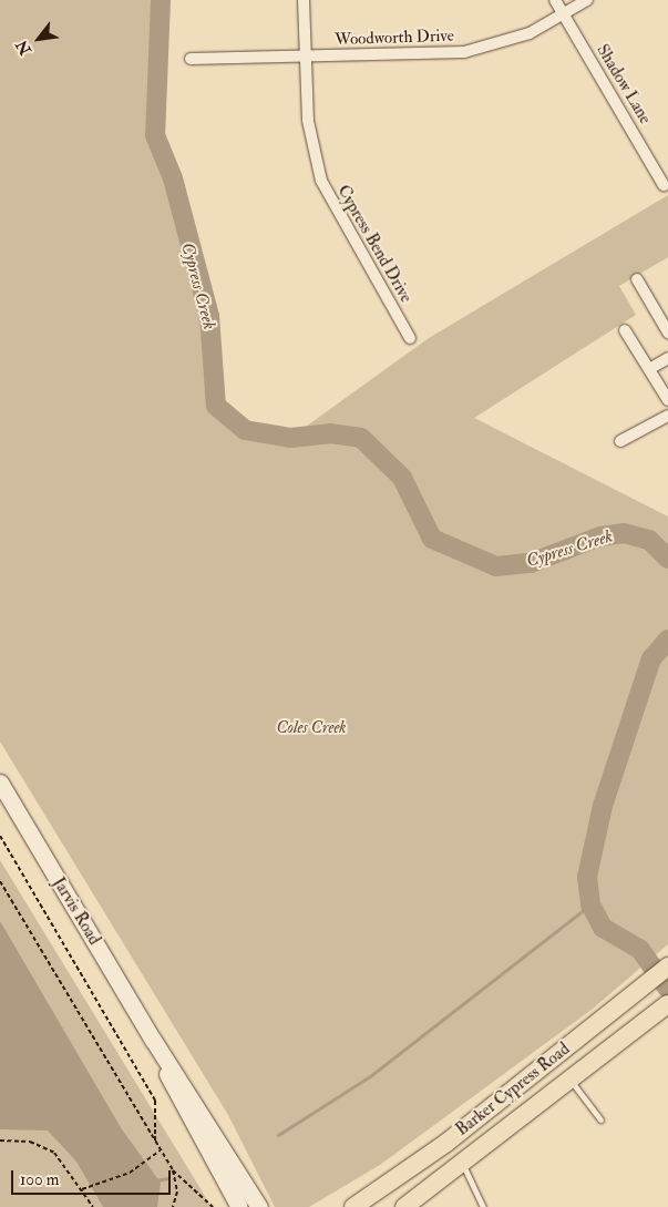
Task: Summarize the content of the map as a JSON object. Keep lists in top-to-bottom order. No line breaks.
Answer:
{"streets":{"main road":["Barker Cypress Road"],"street":["Woodworth Drive","Shadow Lane","Cypress Bend Drive","Jarvis Road"]},"crossings":[["Woodworth Drive","Shadow Lane"],["Woodworth Drive","Cypress Bend Drive"]],"water":["Cypress Creek"],"parks":["Coles Creek"],"scale_bar":"100 m","north":"bottom left"}
